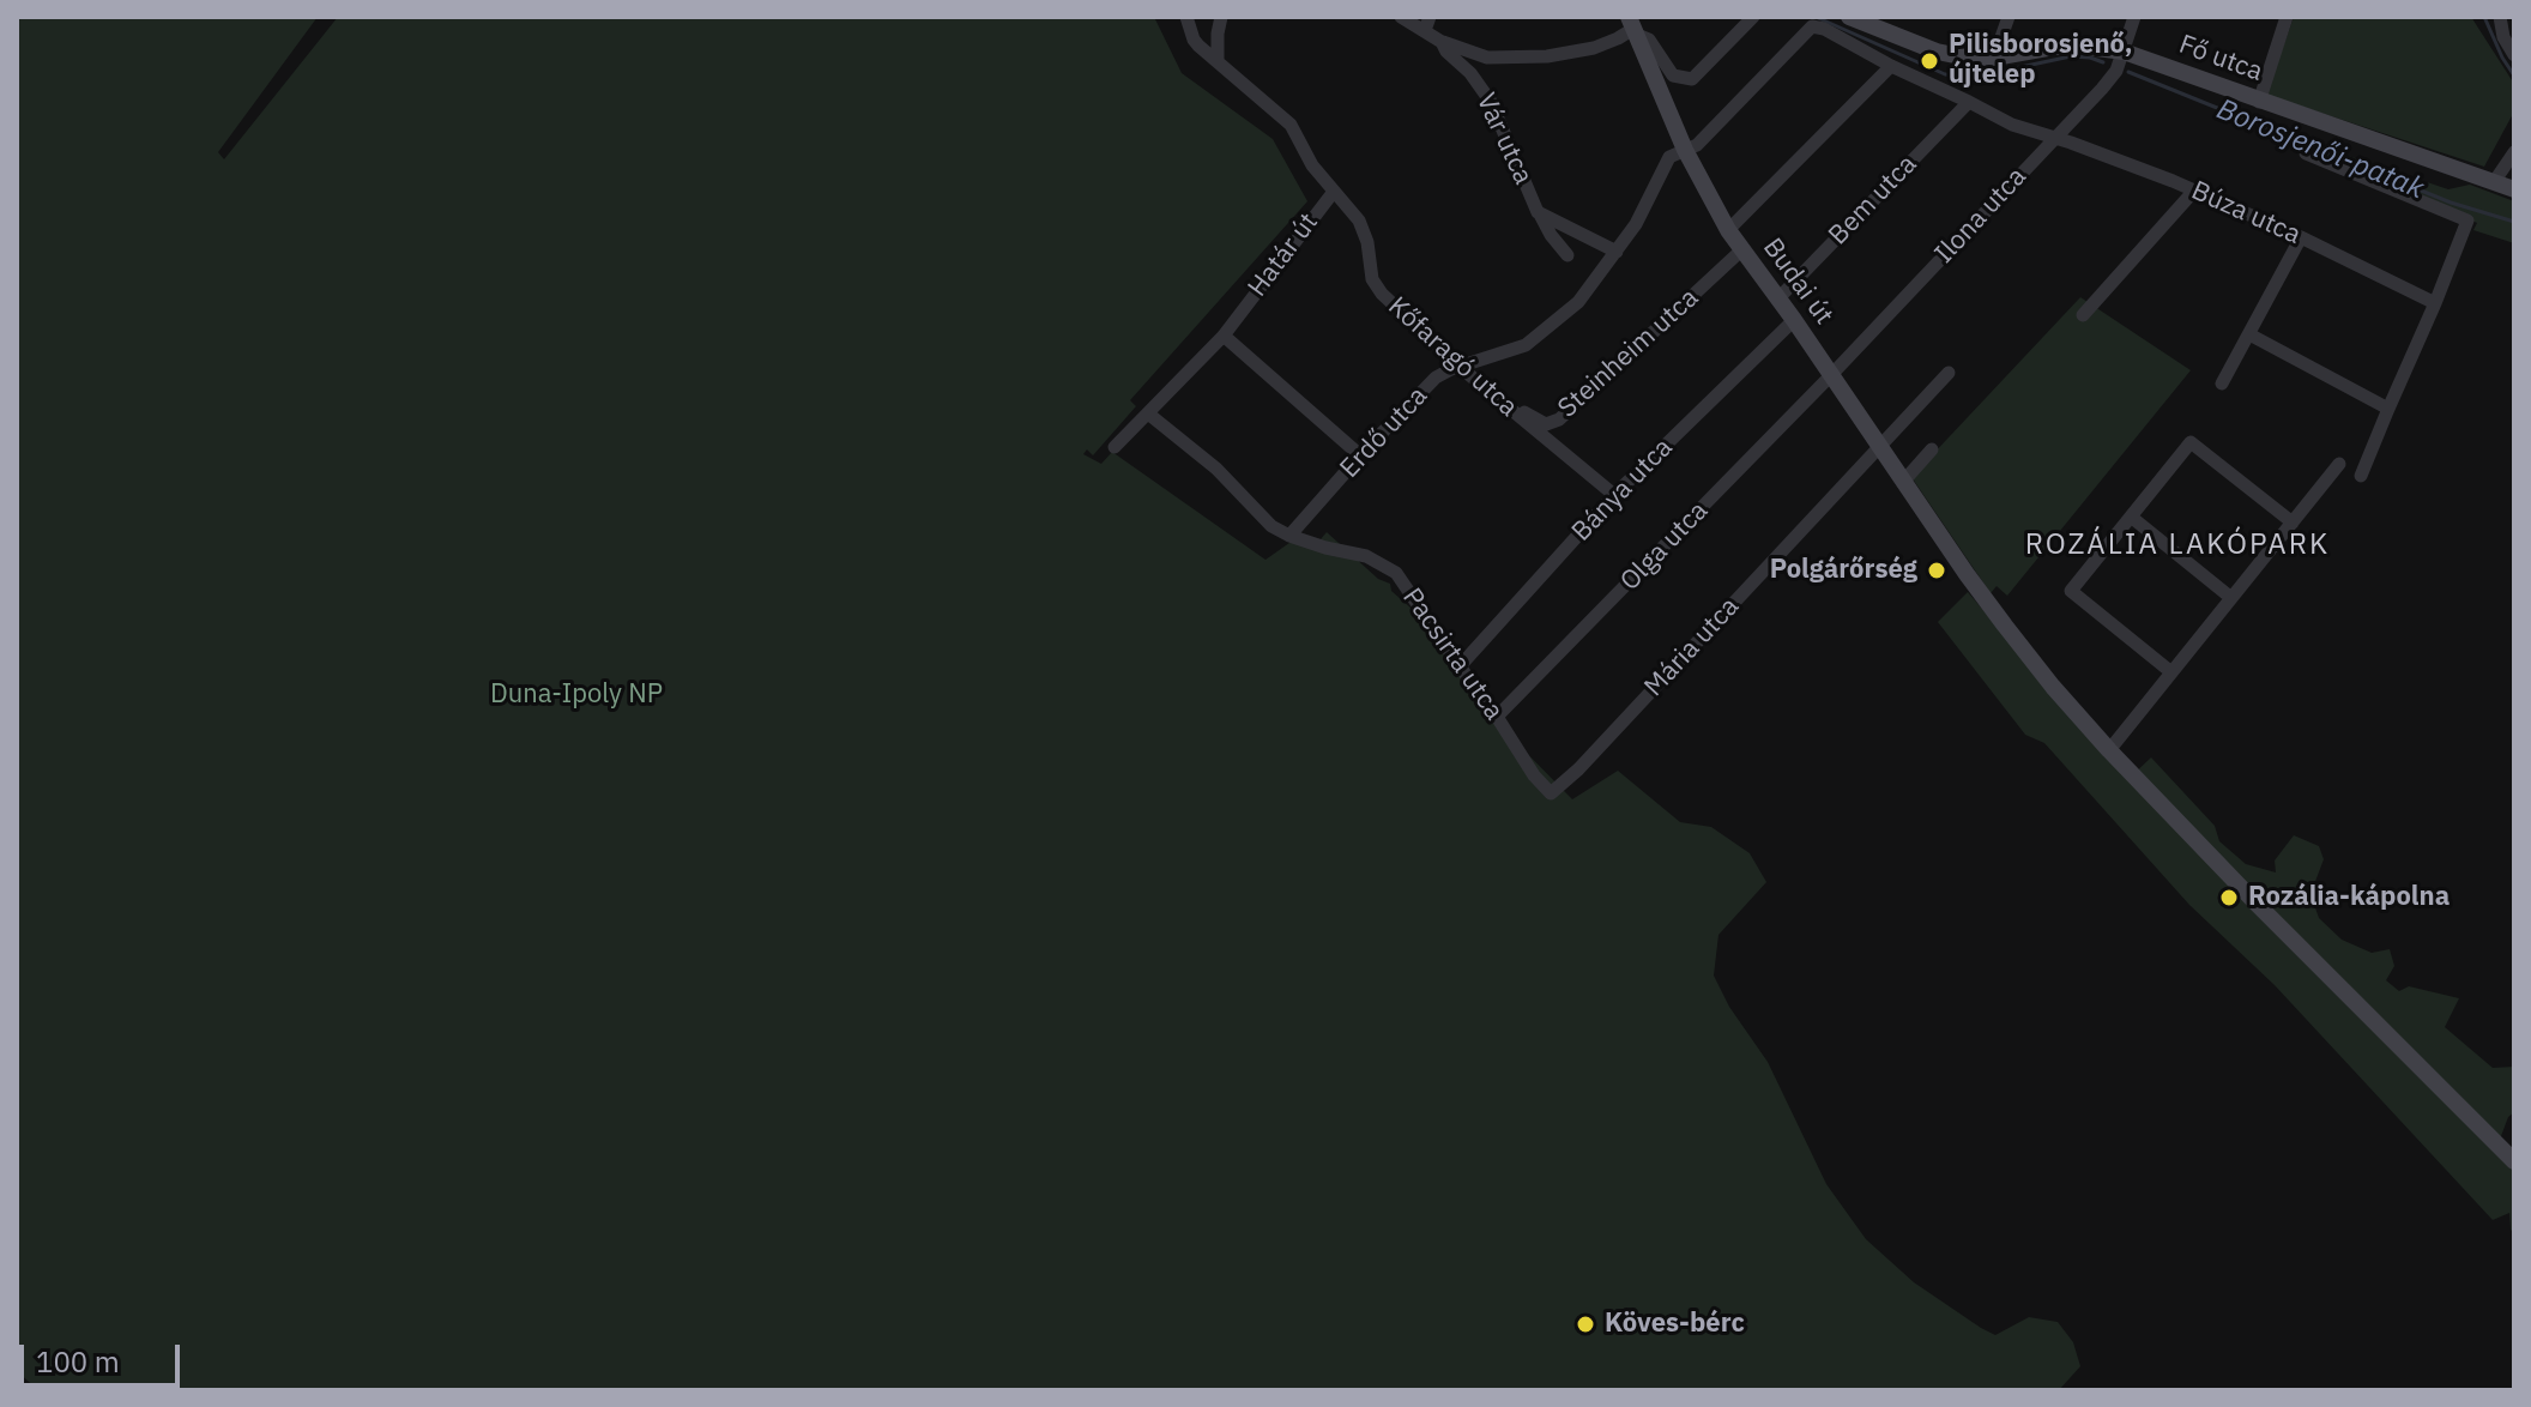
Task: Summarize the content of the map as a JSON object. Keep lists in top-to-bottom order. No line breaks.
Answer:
{"streets":{"street":["Fő utca","Vár utca","Bem utca","Búza utca","Ilona utca","Határ út","Budai út","Steinheim utca","Kőfaragó utca","Erdő utca","Bánya utca","Olga utca","Mária utca","Pacsirta utca"]},"crossings":[["Fő utca","Ilona utca"],["Vár utca","Erdő utca"],["Bem utca","Búza utca"],["Bem utca","Budai út"],["Búza utca","Ilona utca"],["Búza utca","Erdő utca"],["Ilona utca","Budai út"],["Ilona utca","Olga utca"],["Határ út","Kőfaragó utca"],["Határ út","Pacsirta utca"],["Budai út","Steinheim utca"],["Budai út","Erdő utca"],["Budai út","Bánya utca"],["Budai út","Olga utca"],["Budai út","Mária utca"],["Steinheim utca","Kőfaragó utca"],["Kőfaragó utca","Erdő utca"],["Kőfaragó utca","Bánya utca"],["Erdő utca","Pacsirta utca"],["Bánya utca","Pacsirta utca"],["Olga utca","Pacsirta utca"],["Mária utca","Pacsirta utca"]],"districts":["ROZÁLIA LAKÓPARK"],"water":["Borosjenői-patak"],"parks":["Duna-Ipoly NP"],"places":["Pilisborosjenő, újtelep","Polgárőrség","Rozália-kápolna","Köves-bérc"],"scale_bar":"100 m"}
